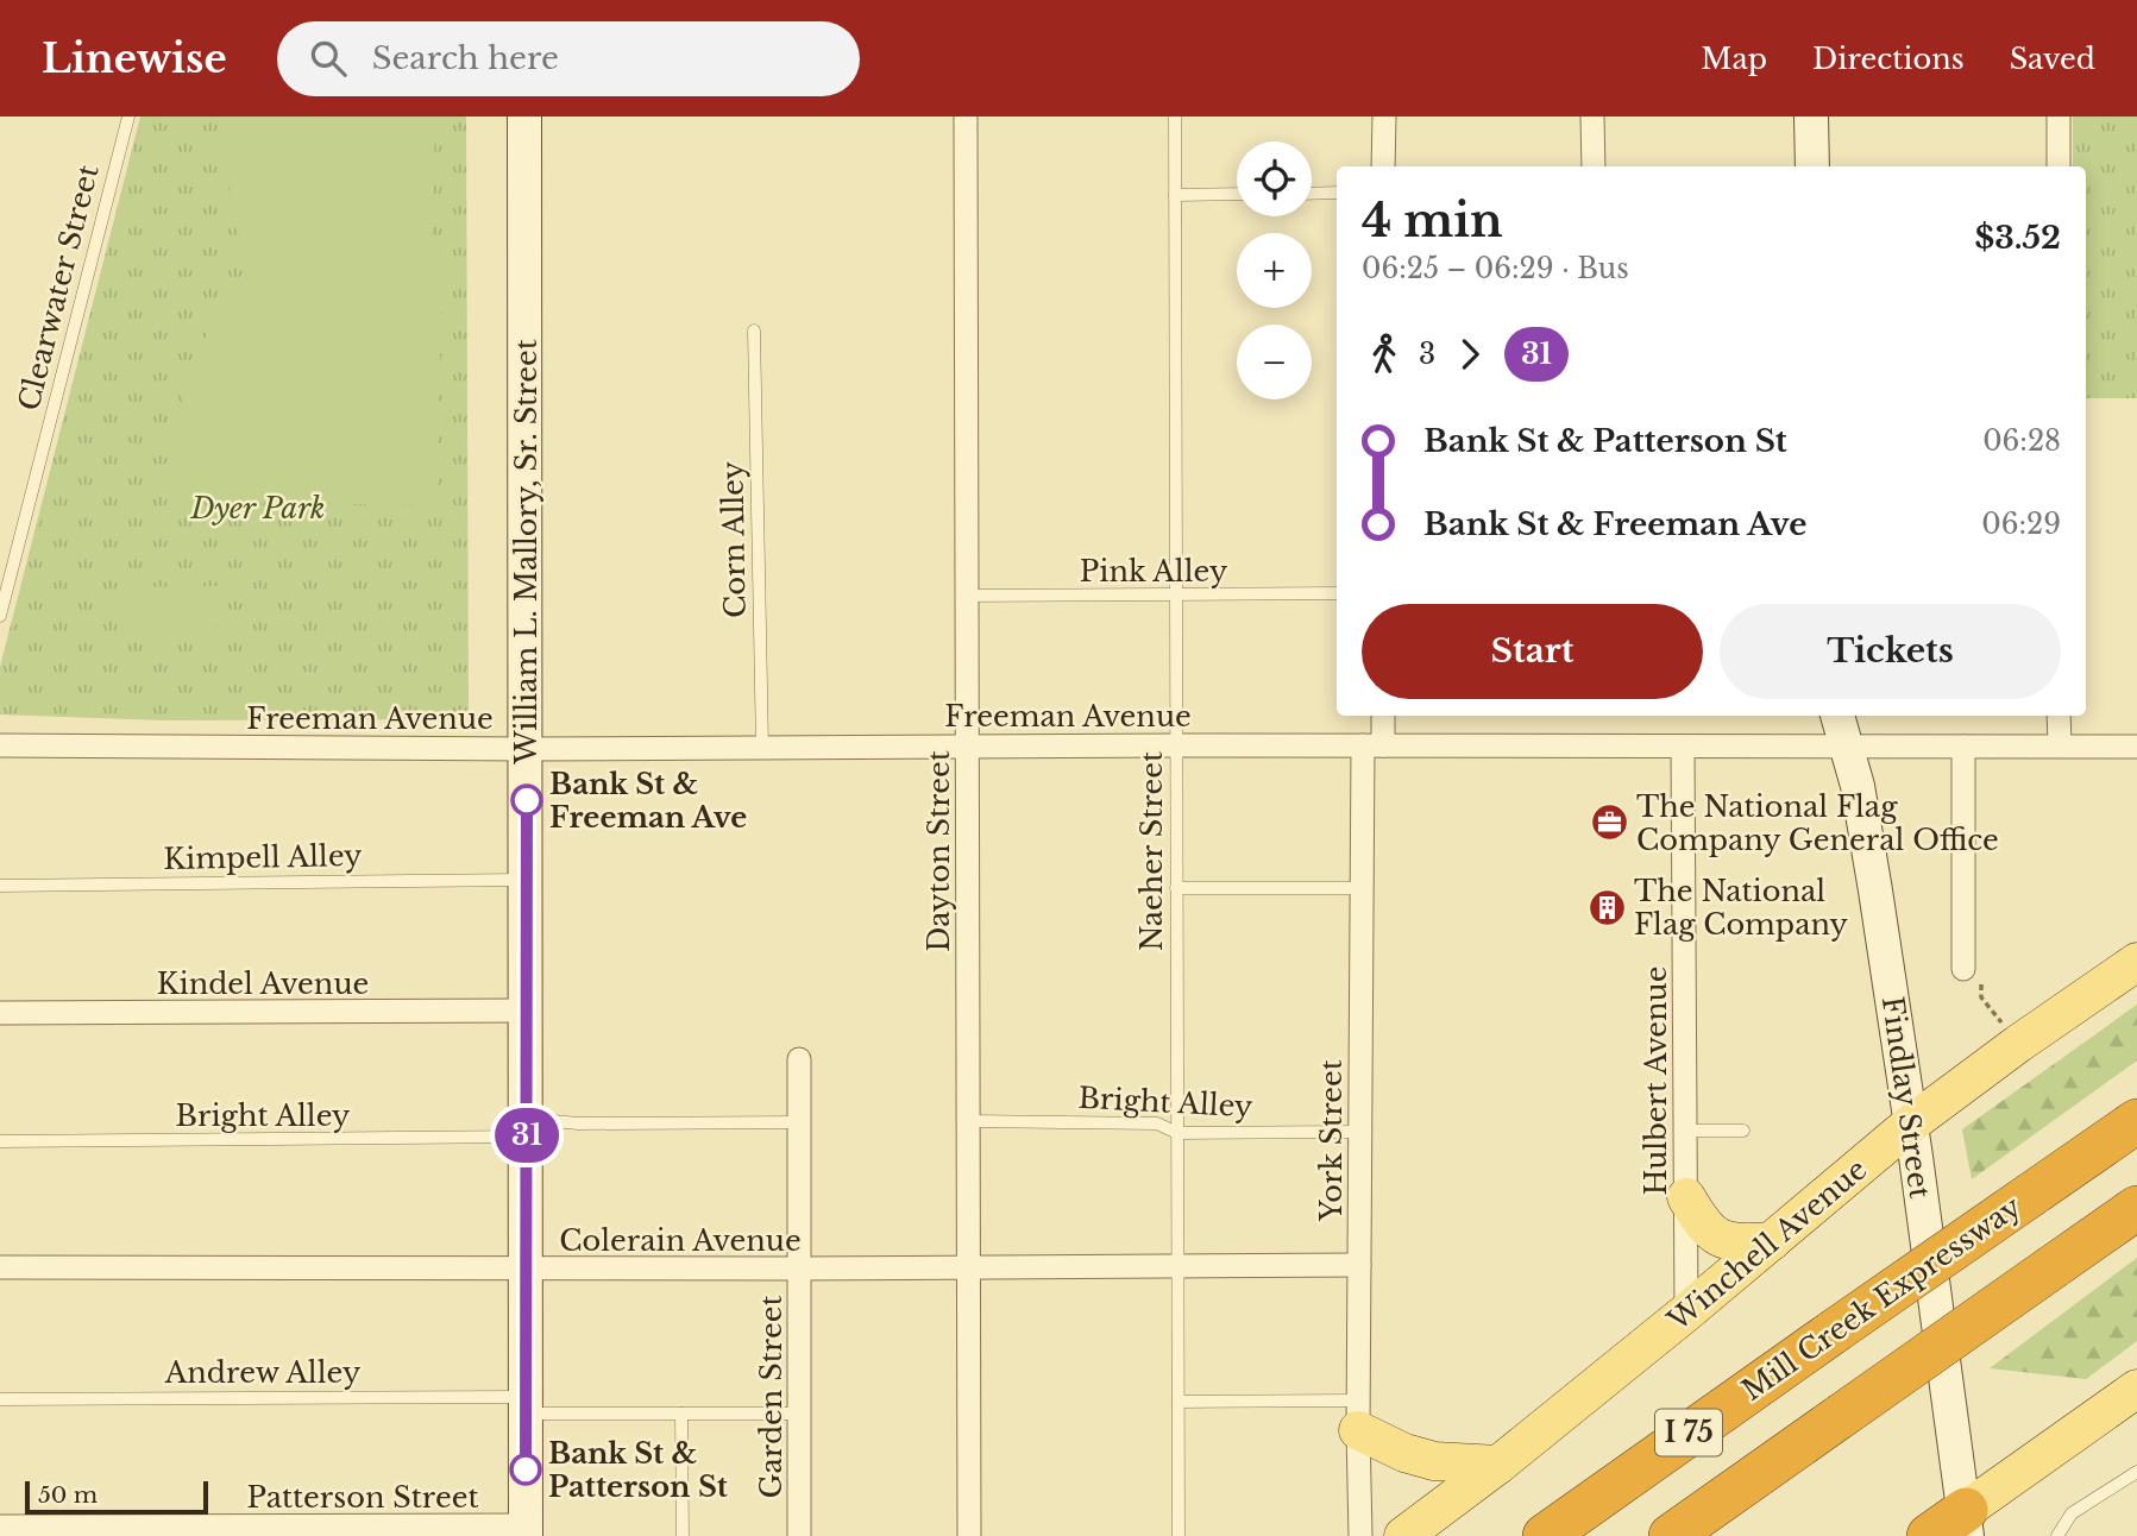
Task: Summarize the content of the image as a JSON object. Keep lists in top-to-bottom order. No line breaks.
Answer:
{"streets":{"highway":["Mill Creek Expressway","I 75"],"main road":["Winchell Avenue"],"street":["William L. Mallory, Sr. Street","Freeman Avenue","Dayton Street","Kindel Avenue","Hulbert Avenue","Findlay Street","York Street","Colerain Avenue","Garden Street","Patterson Street"],"lane":["Clearwater Street","Corn Alley","Pink Alley","Naeher Street","Kimpell Alley","Bright Alley","Andrew Alley"]},"crossings":[["Corn Alley","Freeman Avenue"],["William L. Mallory, Sr. Street","Freeman Avenue"],["William L. Mallory, Sr. Street","Kimpell Alley"],["William L. Mallory, Sr. Street","Kindel Avenue"],["William L. Mallory, Sr. Street","Bright Alley"],["William L. Mallory, Sr. Street","Colerain Avenue"],["William L. Mallory, Sr. Street","Andrew Alley"],["William L. Mallory, Sr. Street","Patterson Street"],["Pink Alley","Dayton Street"],["Pink Alley","Naeher Street"],["Freeman Avenue","Dayton Street"],["Freeman Avenue","Naeher Street"],["Freeman Avenue","Hulbert Avenue"],["Freeman Avenue","Findlay Street"],["Freeman Avenue","York Street"],["Dayton Street","Bright Alley"],["Dayton Street","Colerain Avenue"],["Naeher Street","Bright Alley"],["Naeher Street","Colerain Avenue"],["Hulbert Avenue","Winchell Avenue"],["Findlay Street","Winchell Avenue"],["Bright Alley","York Street"],["Bright Alley","Garden Street"],["York Street","Colerain Avenue"],["Colerain Avenue","Garden Street"],["Andrew Alley","Garden Street"]],"parks":["Dyer Park"],"places":{"other":["Bank St & Freeman Ave","Bank St & Patterson St"],"office":["The National Flag Company General Office"],"building":["The National Flag Company"]},"lines":["bus line 31"],"scale_bar":"50 m","page":{"header":"Linewise","search":"Search here","nav":["Map","Directions","Saved"],"on_map":"31","map_buttons":["+","−"],"heading":["4 min","06:25 – 06:29 · Bus","$3.52"],"legs":["3","31"],"list":[{"name":"Bank St & Patterson St","value":"06:28"},{"name":"Bank St & Freeman Ave","value":"06:29"}],"buttons":["Start","Tickets"],"scale":"50 m"}}
